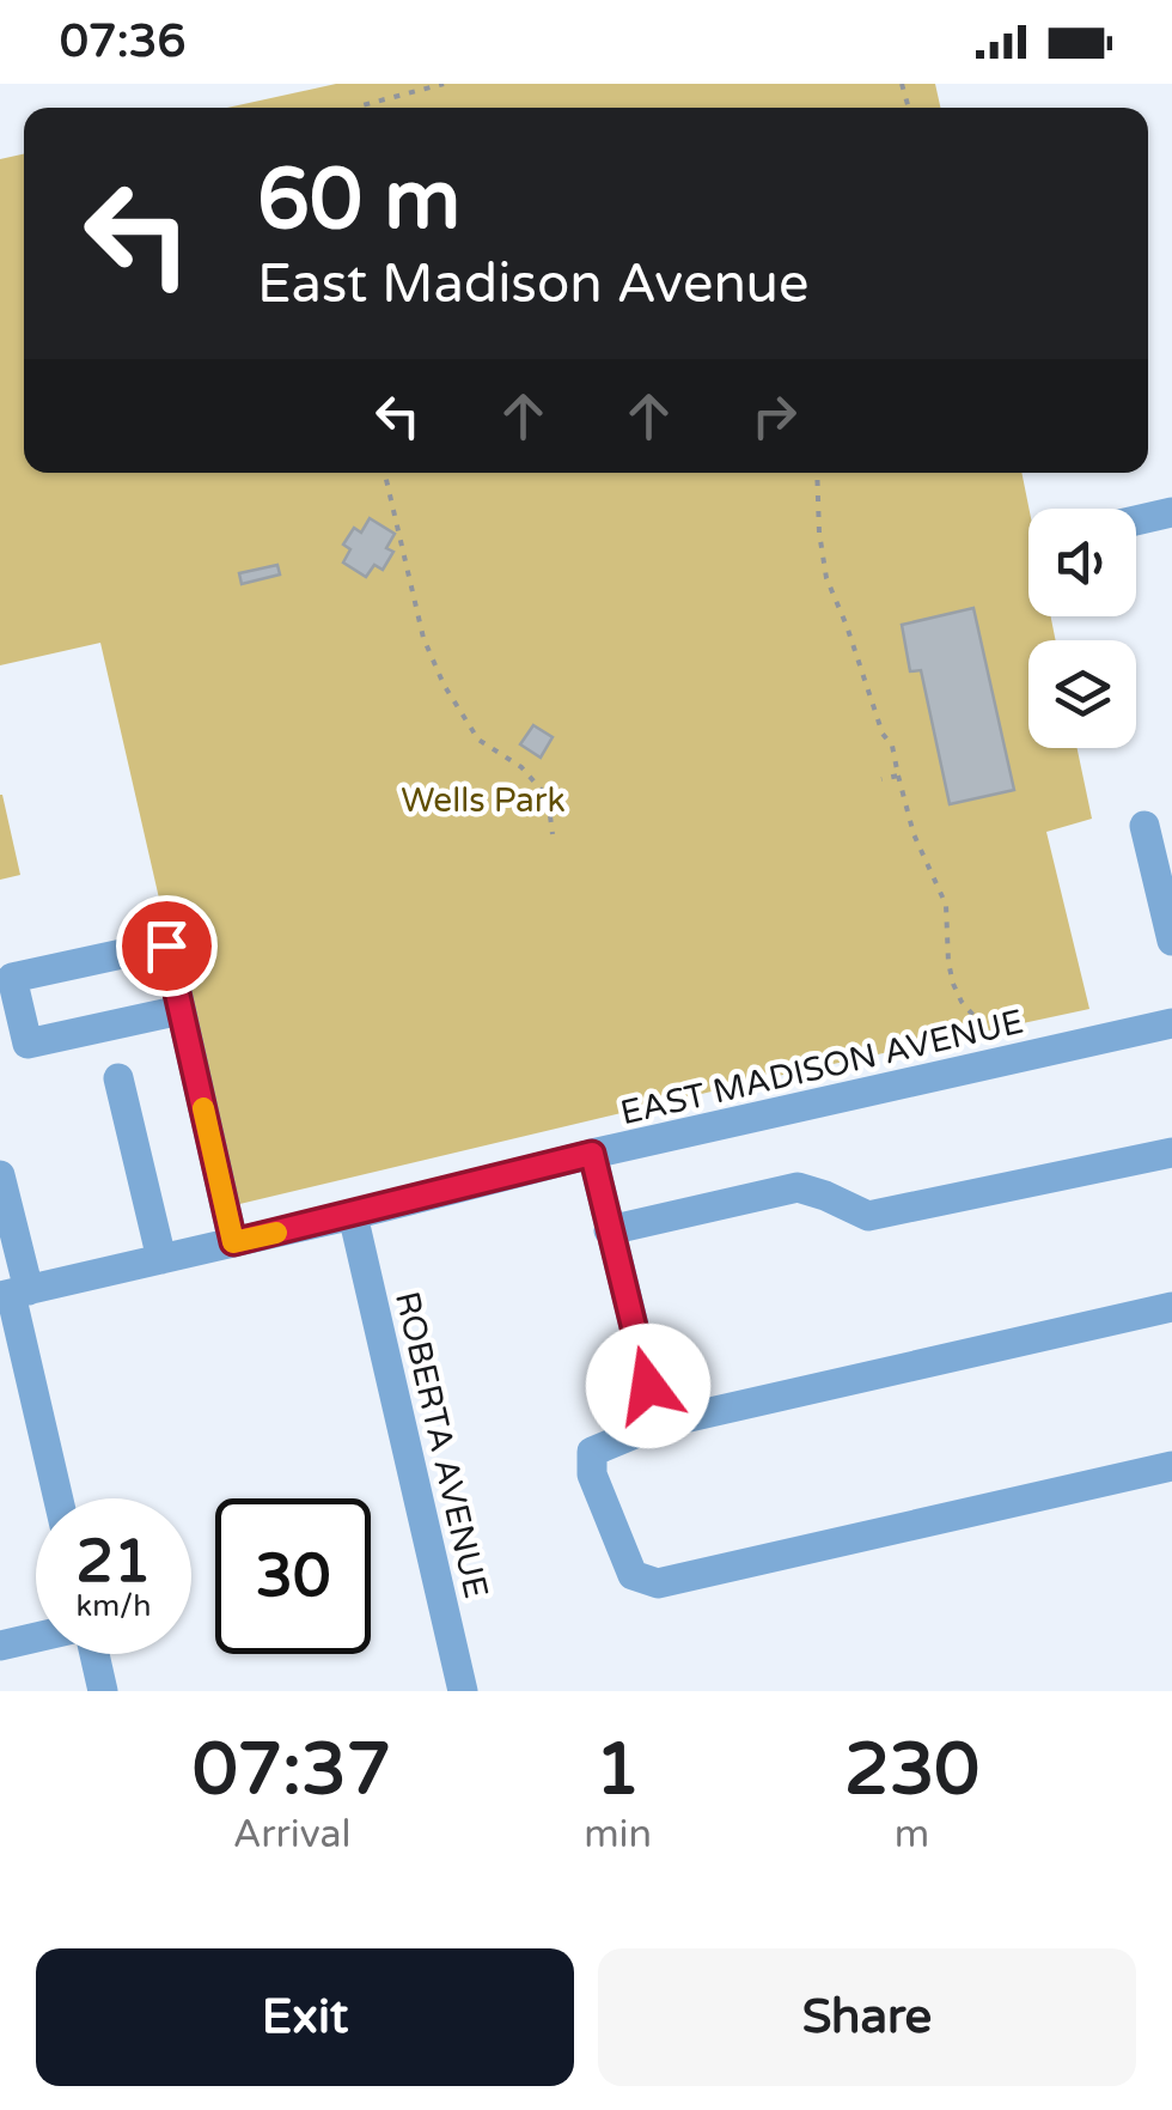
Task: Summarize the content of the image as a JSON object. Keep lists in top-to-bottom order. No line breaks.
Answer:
{"streets":{"street":["EAST MADISON AVENUE","ROBERTA AVENUE"]},"crossings":[["EAST MADISON AVENUE","ROBERTA AVENUE"]],"parks":["Wells Park"],"page":{"status":"07:36","turn":["60 m","East Madison Avenue"],"speed":"21 km/h","limit":"30","eta":["07:37","Arrival","1","min","230","m"],"buttons":["Exit","Share"]}}
